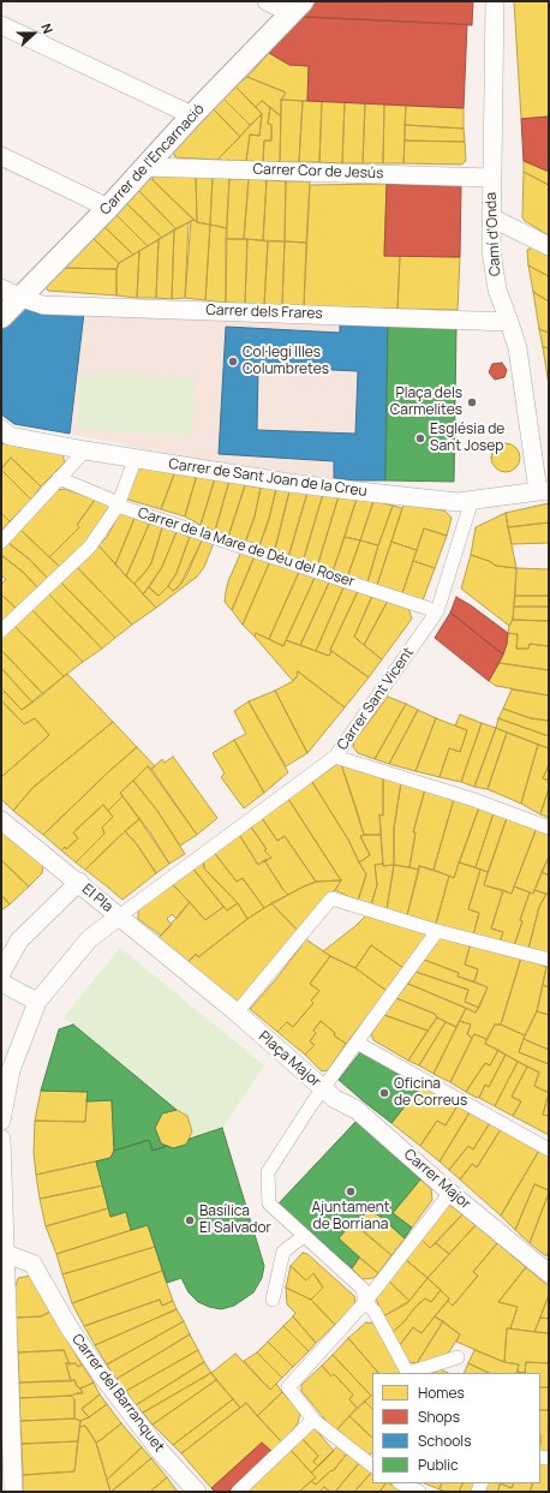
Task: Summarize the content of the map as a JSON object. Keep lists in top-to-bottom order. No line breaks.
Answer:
{"streets":{"street":["Carrer de l'Encarnació","Carrer Cor de Jesús","Camí d'Onda","Carrer dels Frares","Carrer de Sant Joan de la Creu","Carrer de la Mare de Déu del Roser","Carrer Sant Vicent","El Pla","Plaça Major","Carrer Major","Carrer del Barranquet"]},"crossings":[["Carrer de l'Encarnació","Carrer Cor de Jesús"],["Carrer de l'Encarnació","Carrer dels Frares"],["Carrer Cor de Jesús","Camí d'Onda"],["Camí d'Onda","Carrer dels Frares"],["Camí d'Onda","Carrer de Sant Joan de la Creu"],["Carrer de Sant Joan de la Creu","Carrer Sant Vicent"],["Carrer de la Mare de Déu del Roser","Carrer Sant Vicent"],["Carrer Sant Vicent","El Pla"],["Carrer Sant Vicent","Plaça Major"],["El Pla","Plaça Major"],["Plaça Major","Carrer Major"]],"places":["Col·legi Illes Columbretes","Plaça dels Carmelites","Església de Sant Josep","Oficina de Correus","Ajuntament de Borriana","Basílica El Salvador"],"legend":["Homes","Shops","Schools","Public"],"north":"right"}
